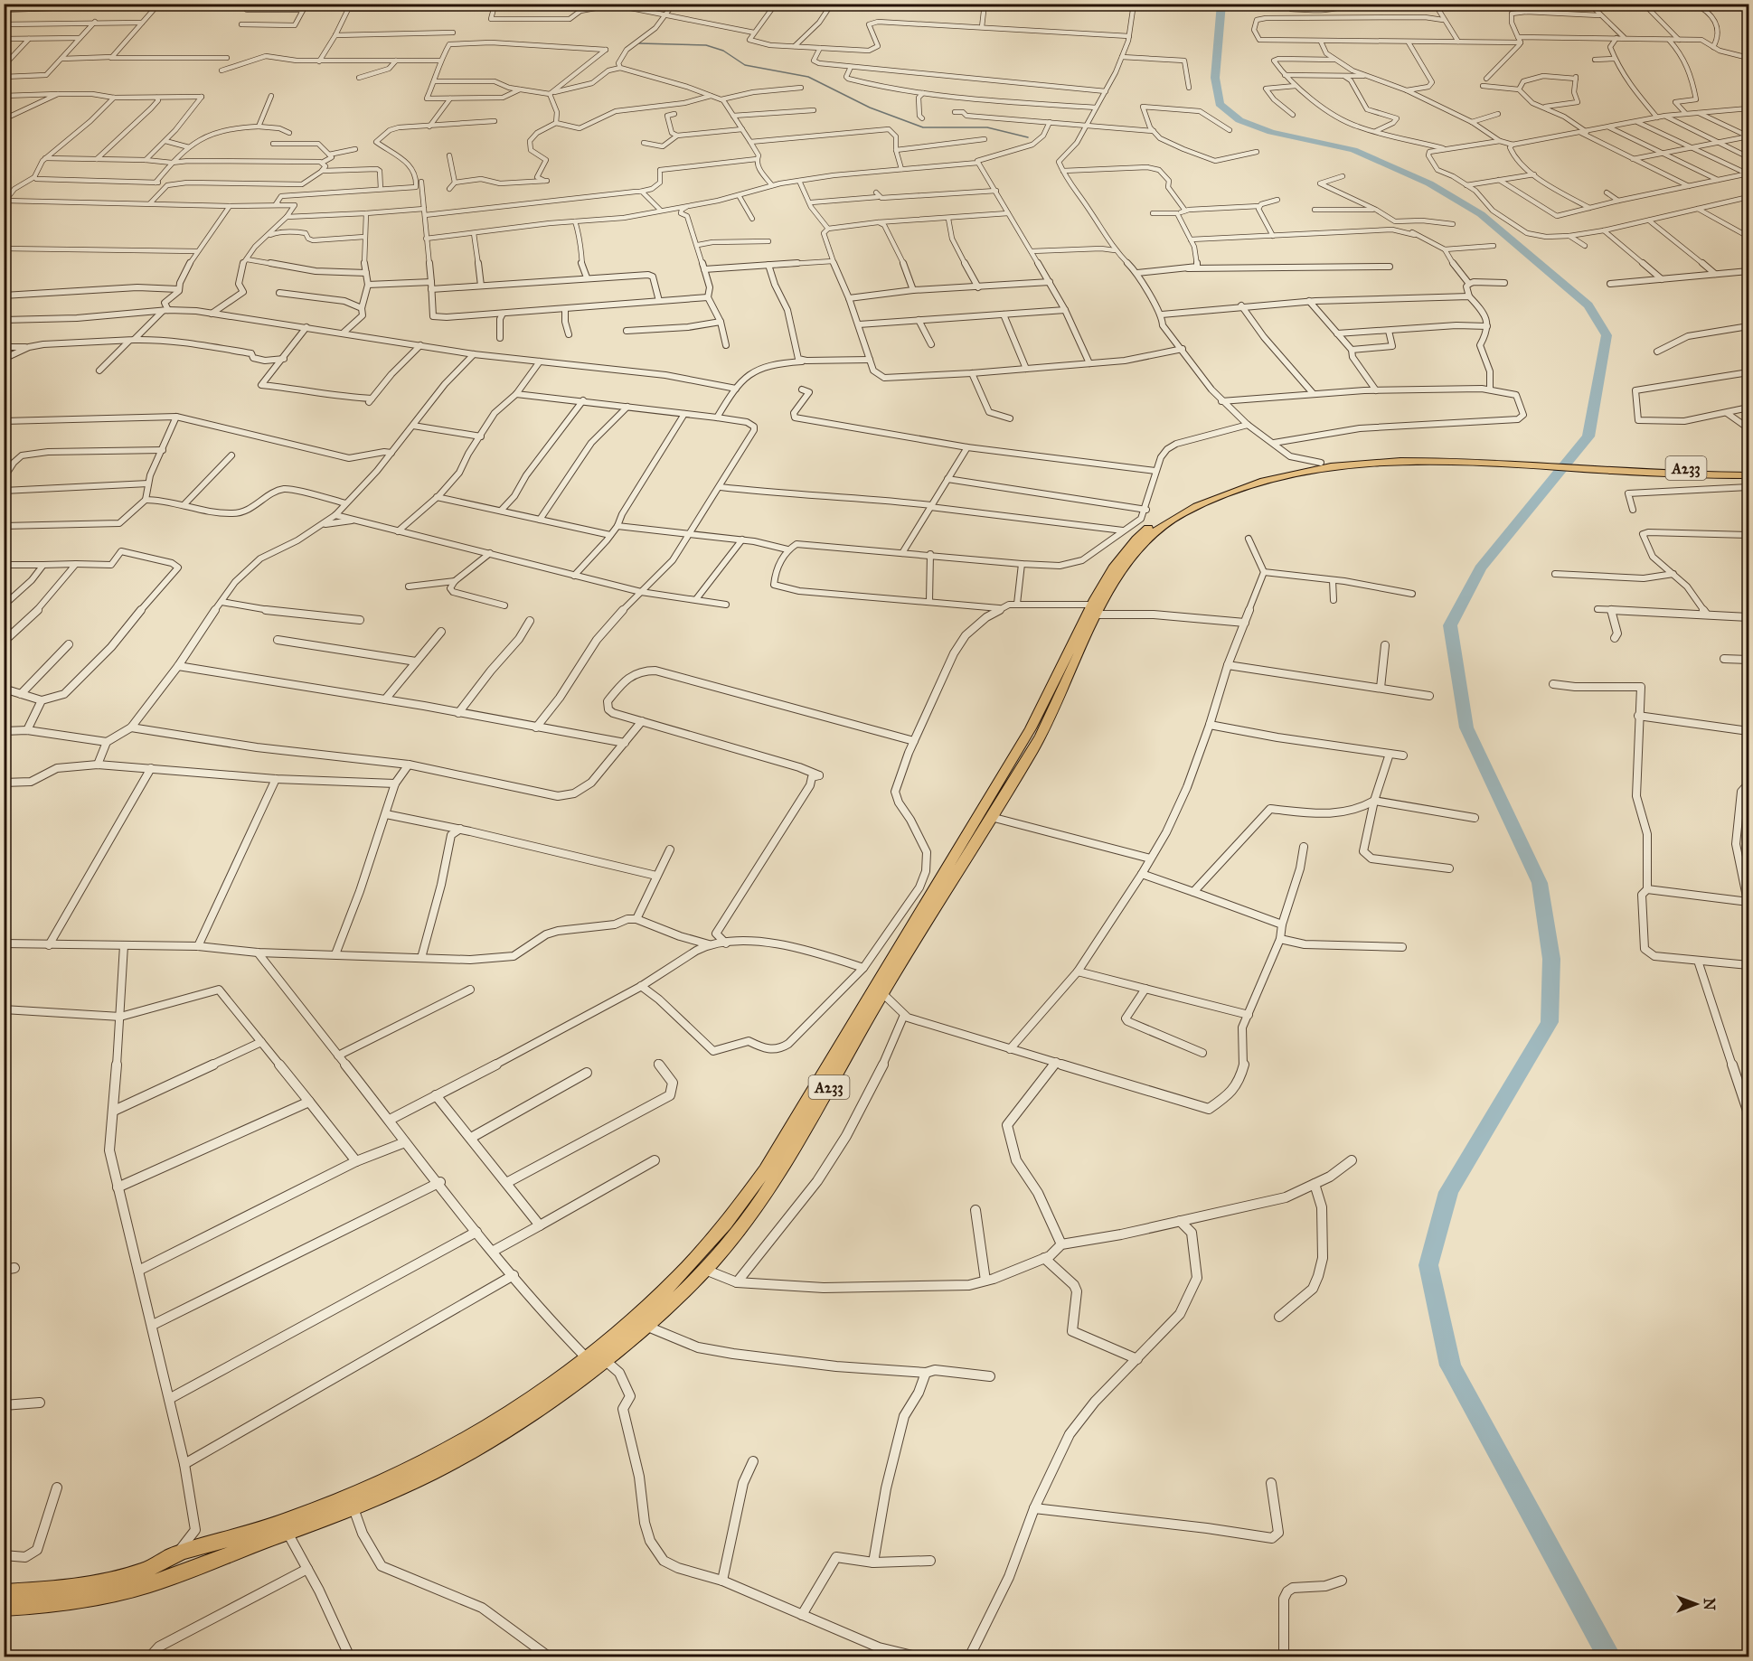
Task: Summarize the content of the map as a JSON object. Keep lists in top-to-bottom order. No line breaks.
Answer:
{"streets":{"highway":["A233"]},"north":"right"}
